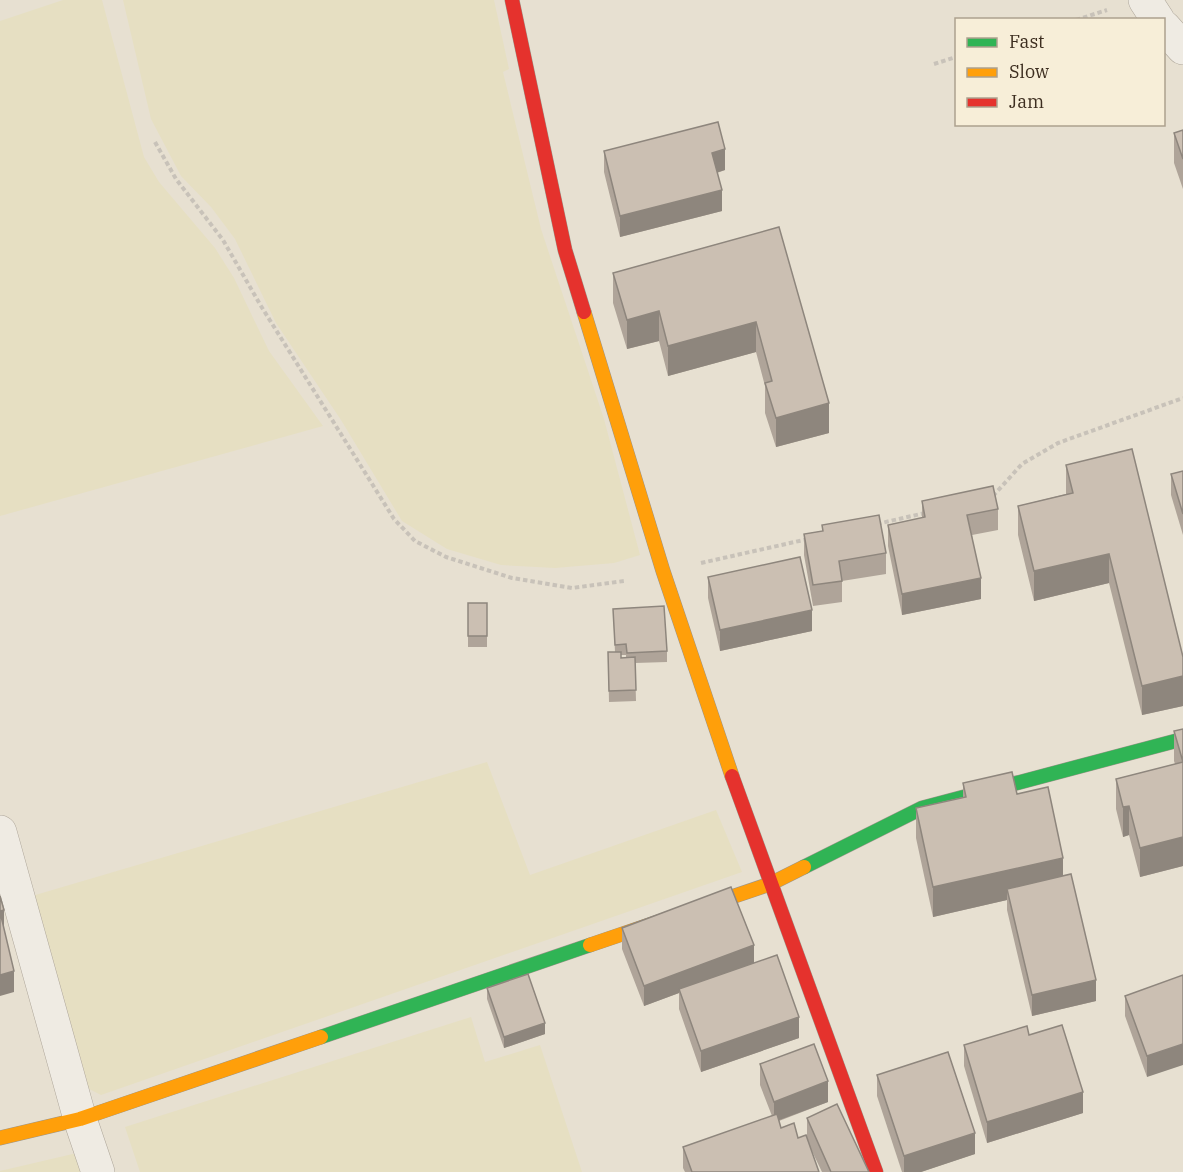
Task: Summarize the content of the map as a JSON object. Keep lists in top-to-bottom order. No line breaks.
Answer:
{"legend":["Fast","Slow","Jam"]}
